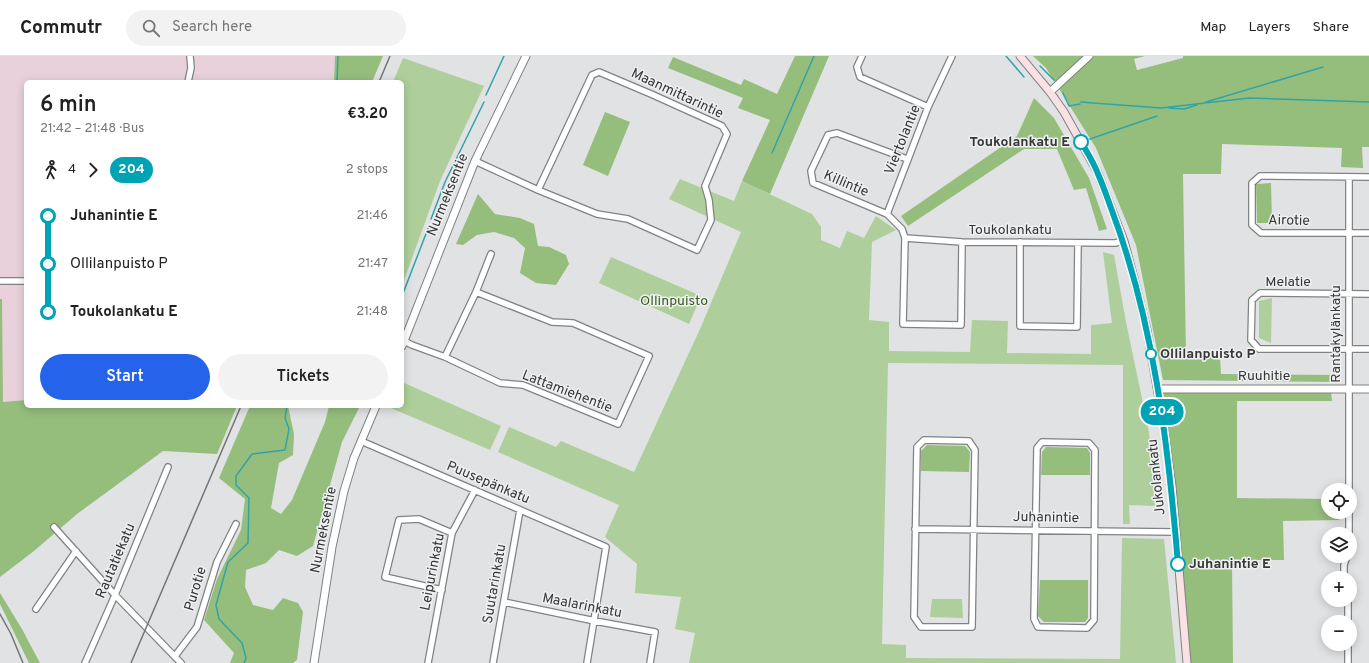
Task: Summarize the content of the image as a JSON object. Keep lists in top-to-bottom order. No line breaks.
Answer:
{"streets":{"main road":["Jukolankatu"],"street":["Maanmittarintie","Viertolantie","Killintie","Nurmeksentie","Airotie","Toukolankatu","Melatie","Rantakylänkatu","Ruuhitie","Lattamiehentie","Puusepänkatu","Juhanintie","Rautatiekatu","Leipurinkatu","Suutarinkatu","Purotie","Maalarinkatu"]},"crossings":[["Maanmittarintie","Nurmeksentie"],["Viertolantie","Killintie"],["Nurmeksentie","Puusepänkatu"],["Airotie","Rantakylänkatu"],["Toukolankatu","Jukolankatu"],["Melatie","Rantakylänkatu"],["Rantakylänkatu","Ruuhitie"],["Ruuhitie","Jukolankatu"],["Jukolankatu","Juhanintie"],["Puusepänkatu","Leipurinkatu"],["Puusepänkatu","Suutarinkatu"],["Puusepänkatu","Maalarinkatu"],["Suutarinkatu","Maalarinkatu"]],"parks":["Ollinpuisto"],"places":["Toukolankatu E","Ollilanpuisto P","Juhanintie E"],"lines":["bus line 204"],"page":{"header":"Commutr","search":"Search here","nav":["Map","Layers","Share"],"on_map":"204","heading":["6 min","21:42 – 21:48 · Bus","€3.20"],"legs":["4","204","2 stops"],"list":[{"name":"Juhanintie E","value":"21:46"},{"name":"Ollilanpuisto P","value":"21:47"},{"name":"Toukolankatu E","value":"21:48"}],"buttons":["Start","Tickets"],"map_buttons":["+","−"]}}
